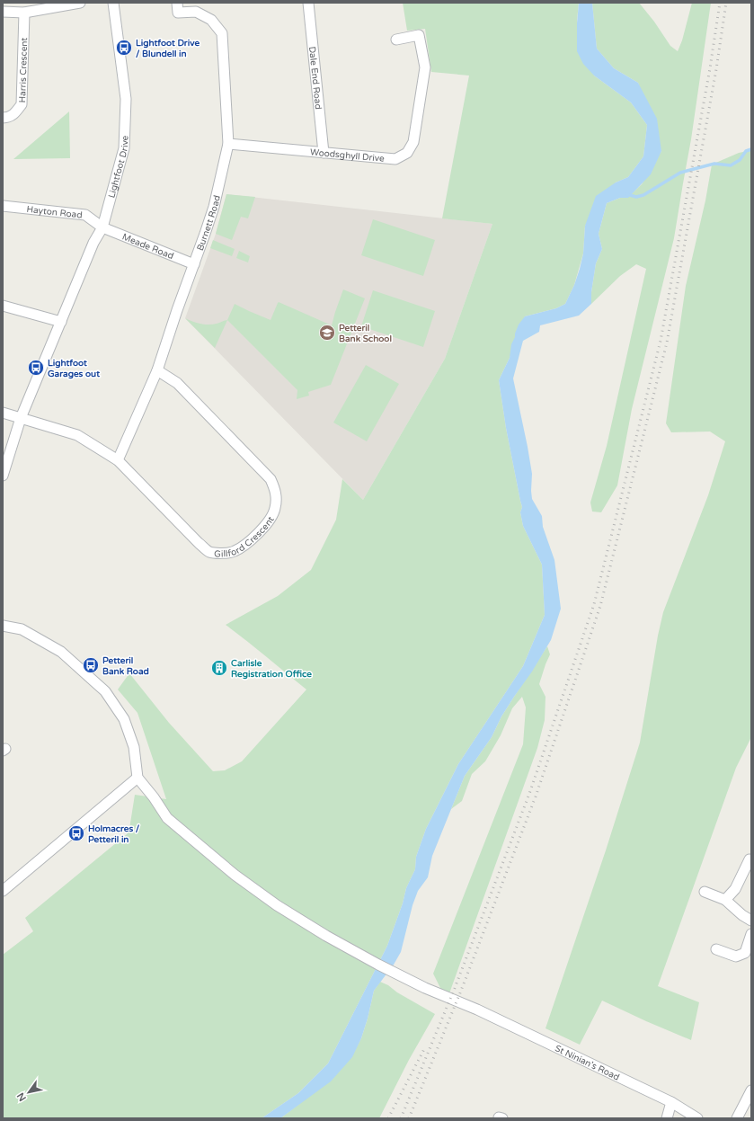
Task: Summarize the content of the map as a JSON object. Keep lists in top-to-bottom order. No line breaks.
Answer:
{"streets":{"street":["Harris Crescent","Dale End Road","Woodsghyll Drive","Lightfoot Drive","Hayton Road","Burnett Road","Meade Road","Gillford Crescent","St Ninian's Road"]},"crossings":[["Dale End Road","Woodsghyll Drive"],["Woodsghyll Drive","Burnett Road"],["Lightfoot Drive","Hayton Road"],["Lightfoot Drive","Meade Road"],["Lightfoot Drive","Gillford Crescent"],["Hayton Road","Meade Road"],["Burnett Road","Meade Road"],["Burnett Road","Gillford Crescent"]],"places":{"bus stop":["Lightfoot Drive / Blundell in","Lightfoot Garages out","Petteril Bank Road","Holmacres / Petteril in"],"school or university":["Petteril Bank School"],"building":["Carlisle Registration Office"]},"north":"bottom left"}
